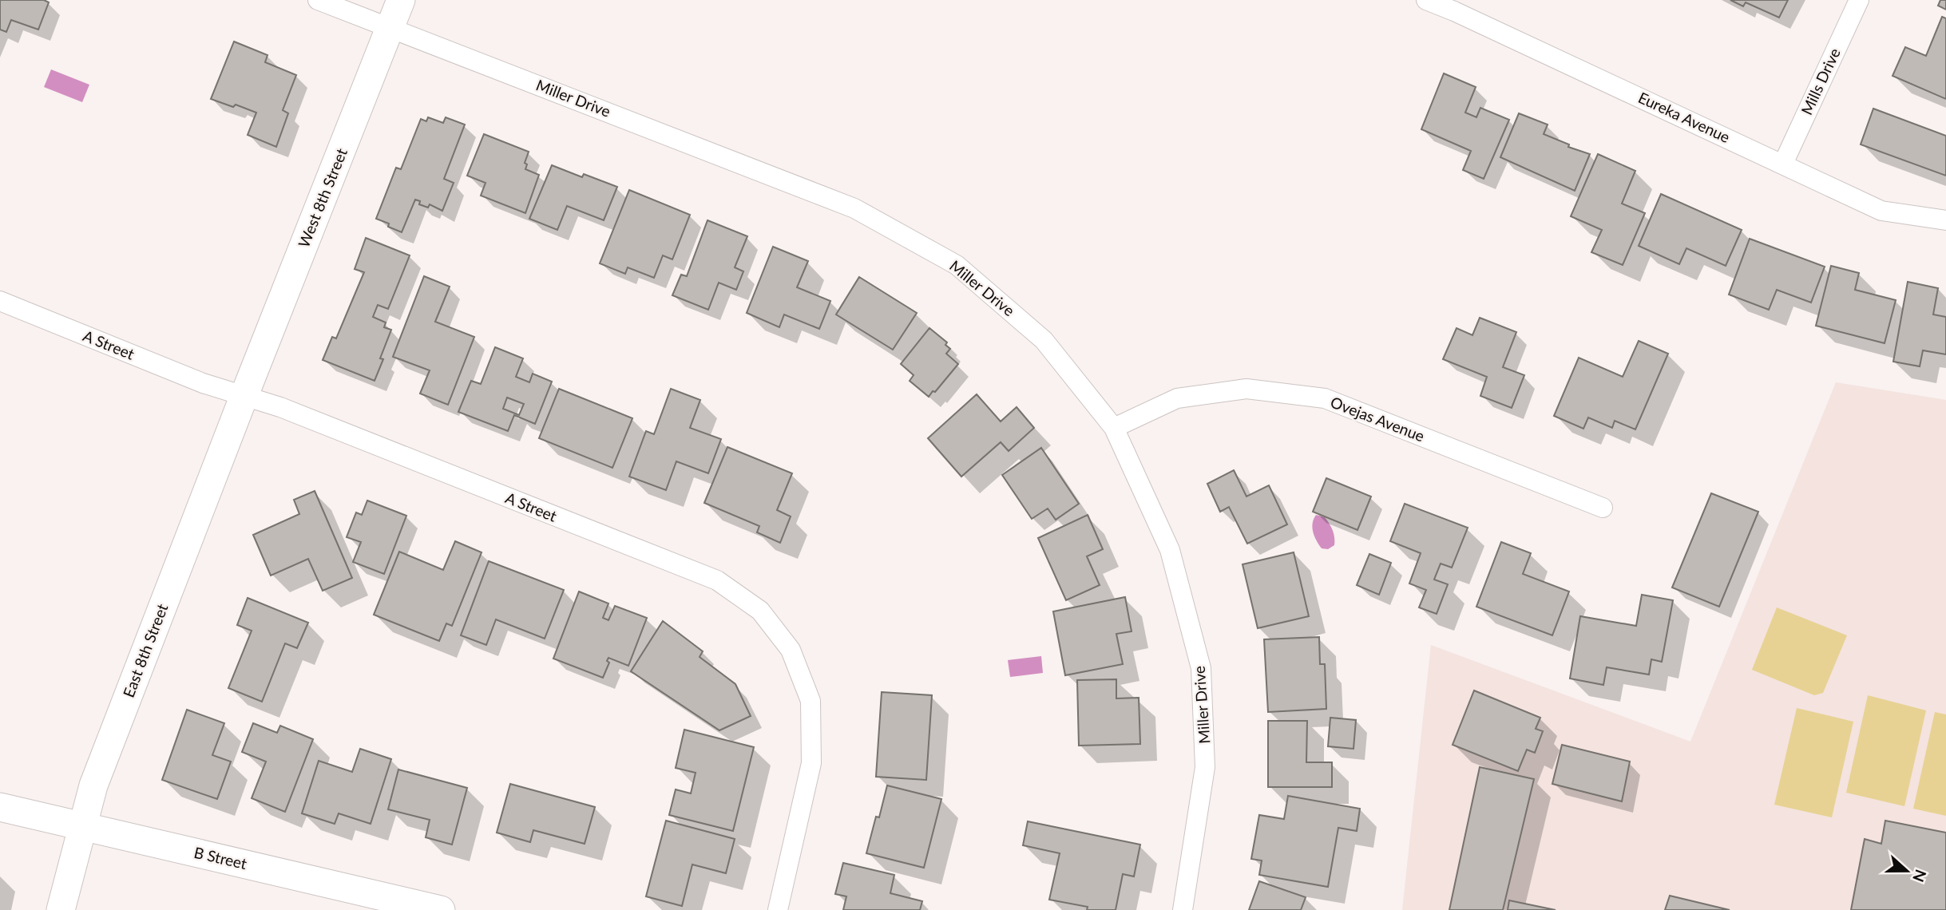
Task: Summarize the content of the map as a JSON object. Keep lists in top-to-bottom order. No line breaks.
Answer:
{"streets":{"street":["Mills Drive","Miller Drive","Eureka Avenue","West 8th Street","A Street","Ovejas Avenue","East 8th Street","B Street"]},"crossings":[["Mills Drive","Eureka Avenue"],["Miller Drive","West 8th Street"],["Miller Drive","Ovejas Avenue"],["West 8th Street","A Street"],["West 8th Street","East 8th Street"],["A Street","East 8th Street"],["East 8th Street","B Street"]],"north":"right"}
